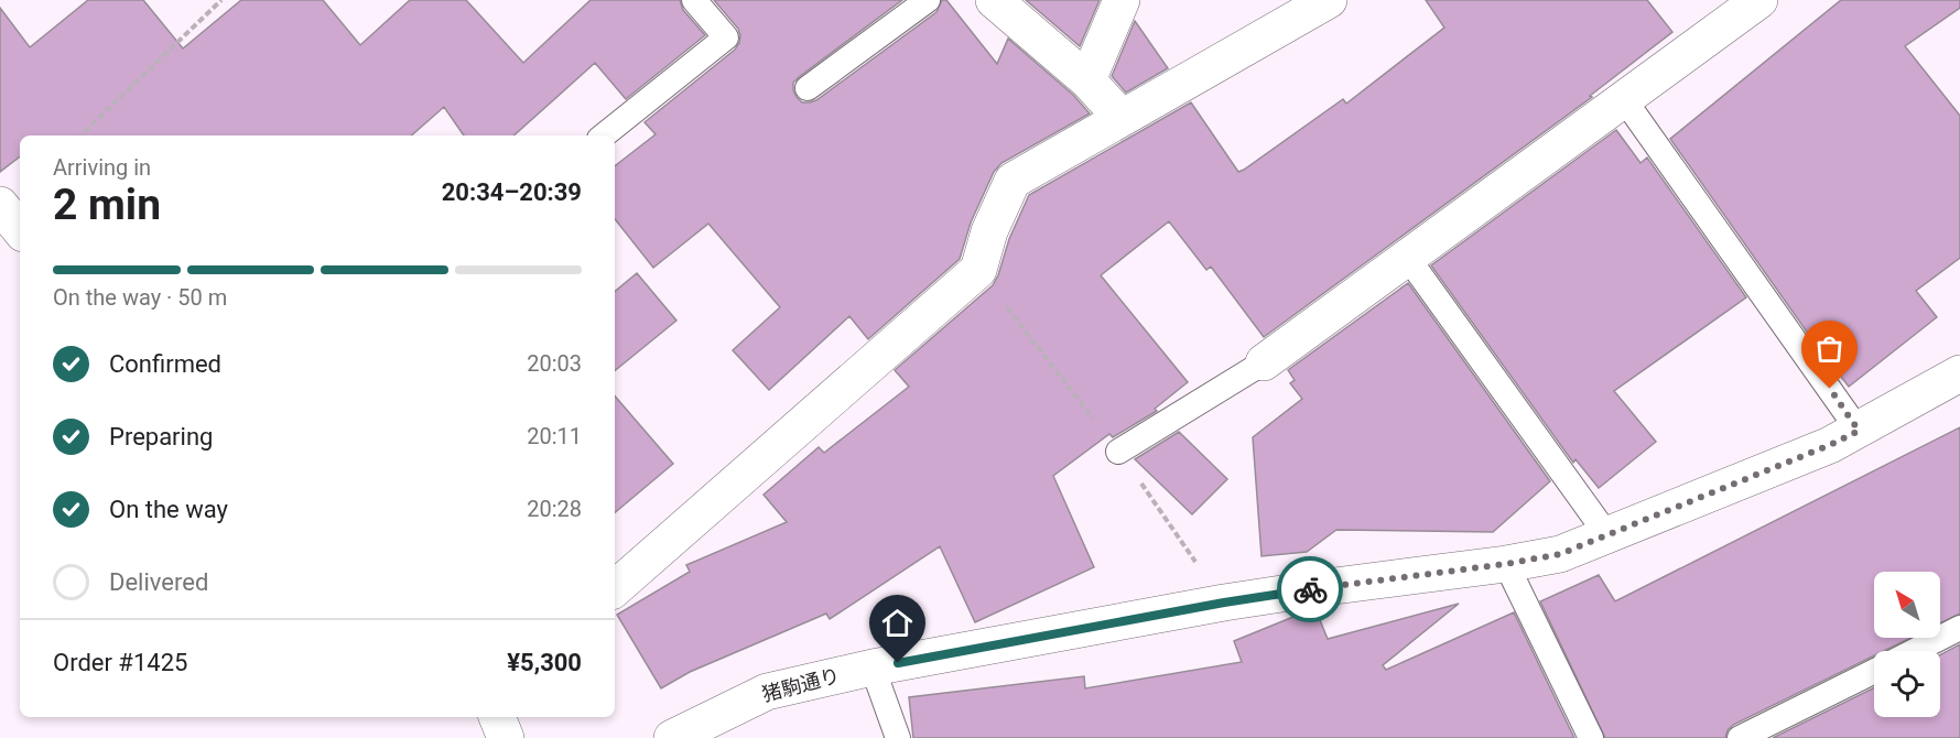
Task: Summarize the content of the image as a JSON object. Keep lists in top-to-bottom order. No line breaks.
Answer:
{"streets":{"street":["猪駒通り"]},"north":"top left","page":{"heading":["2 min","Arriving in","20:34–20:39"],"panel":["Order #1425","¥5,300"],"bar":"On the way · 50 m","list":[["Confirmed","20:03"],["Preparing","20:11"],["On the way","20:28"],"Delivered"]}}
